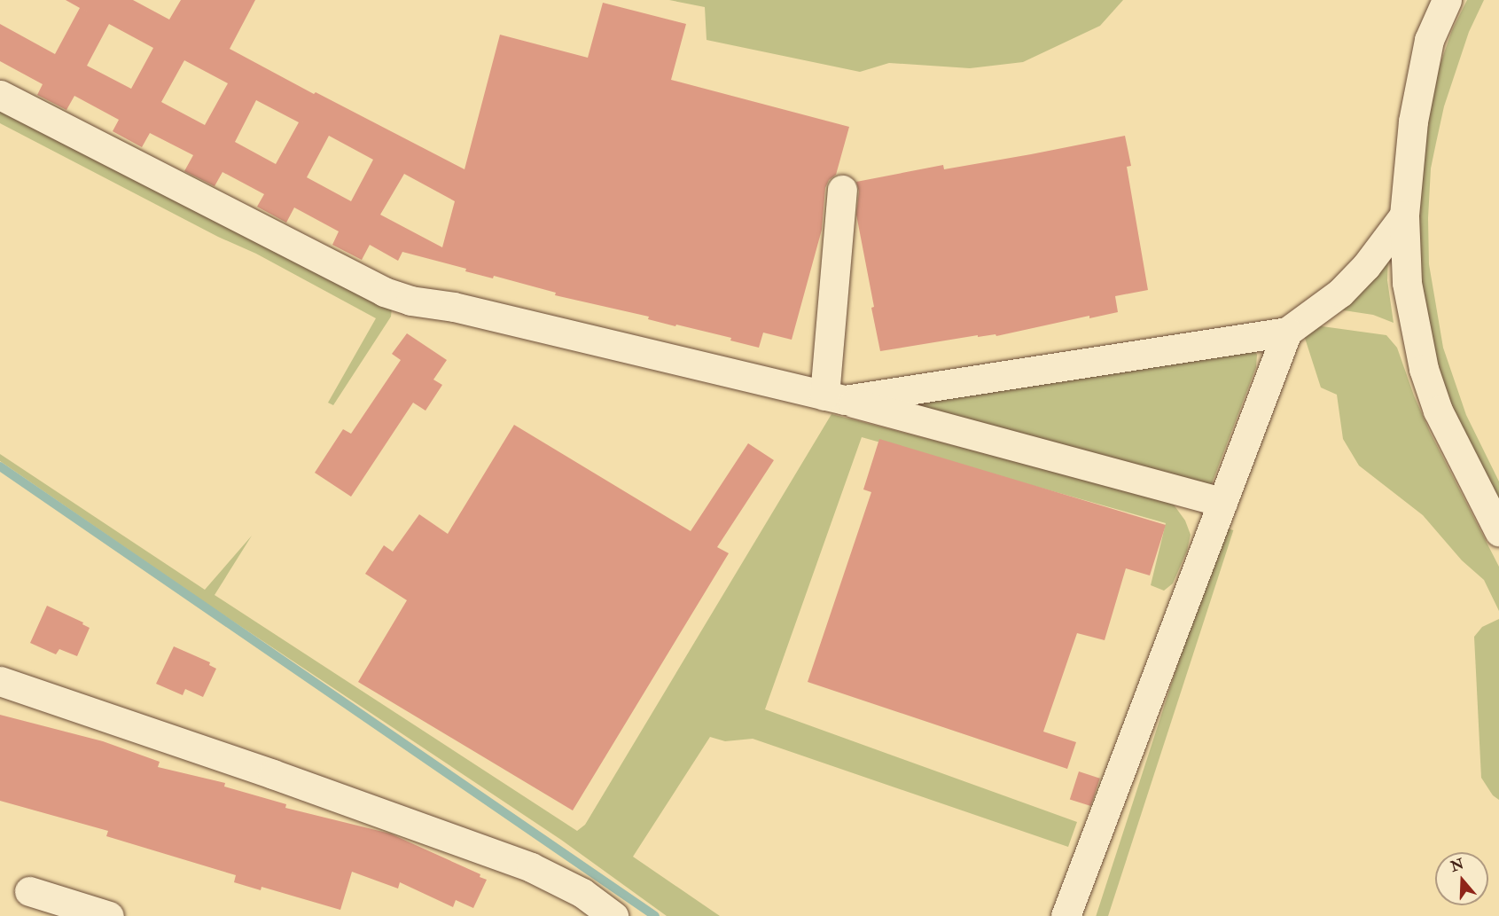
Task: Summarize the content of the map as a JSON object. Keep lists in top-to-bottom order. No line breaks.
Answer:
{"north":"top"}
